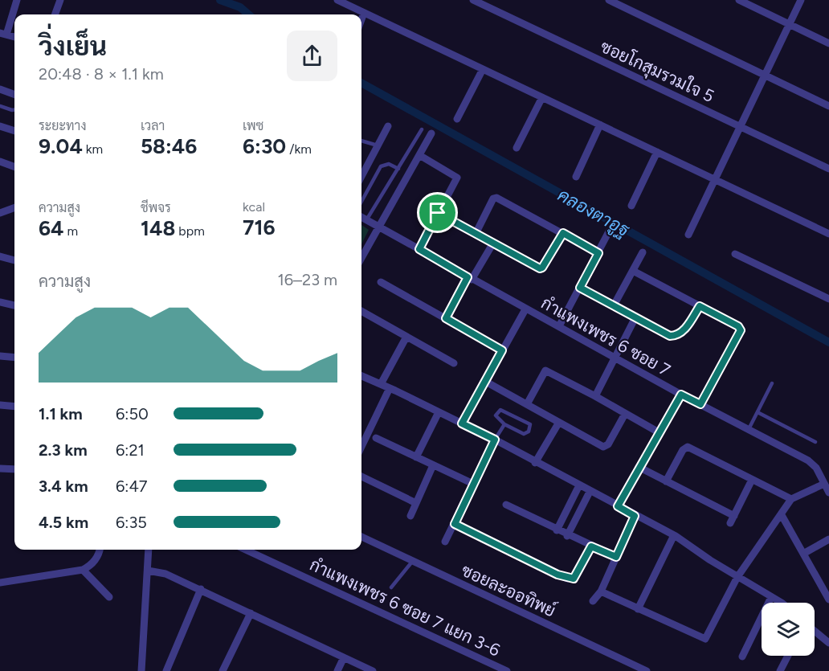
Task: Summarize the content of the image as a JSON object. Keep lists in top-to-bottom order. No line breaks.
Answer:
{"streets":{"street":["ซอยโกสุมรวมใจ 5","กำแพงเพชร 6 ซอย 7","ซอยละออทิพย์","กำแพงเพชร 6 ซอย 7 แยก 3-6"]},"water":["คลองตาอูฐ"],"page":{"heading":["วิ่งเย็น","20:48 · 8 × 1.1 km"],"stats":[["ระยะทาง","9.04 km"],["เวลา","58:46"],["เพซ","6:30 /km"],["ความสูง","64 m"],["ชีพจร","148 bpm"],["kcal","716"]],"chart":["ความสูง","16–23 m"],"list":[{"name":"1.1 km","note":"6:50"},{"name":"2.3 km","note":"6:21"},{"name":"3.4 km","note":"6:47"},{"name":"4.5 km","note":"6:35"}]}}
